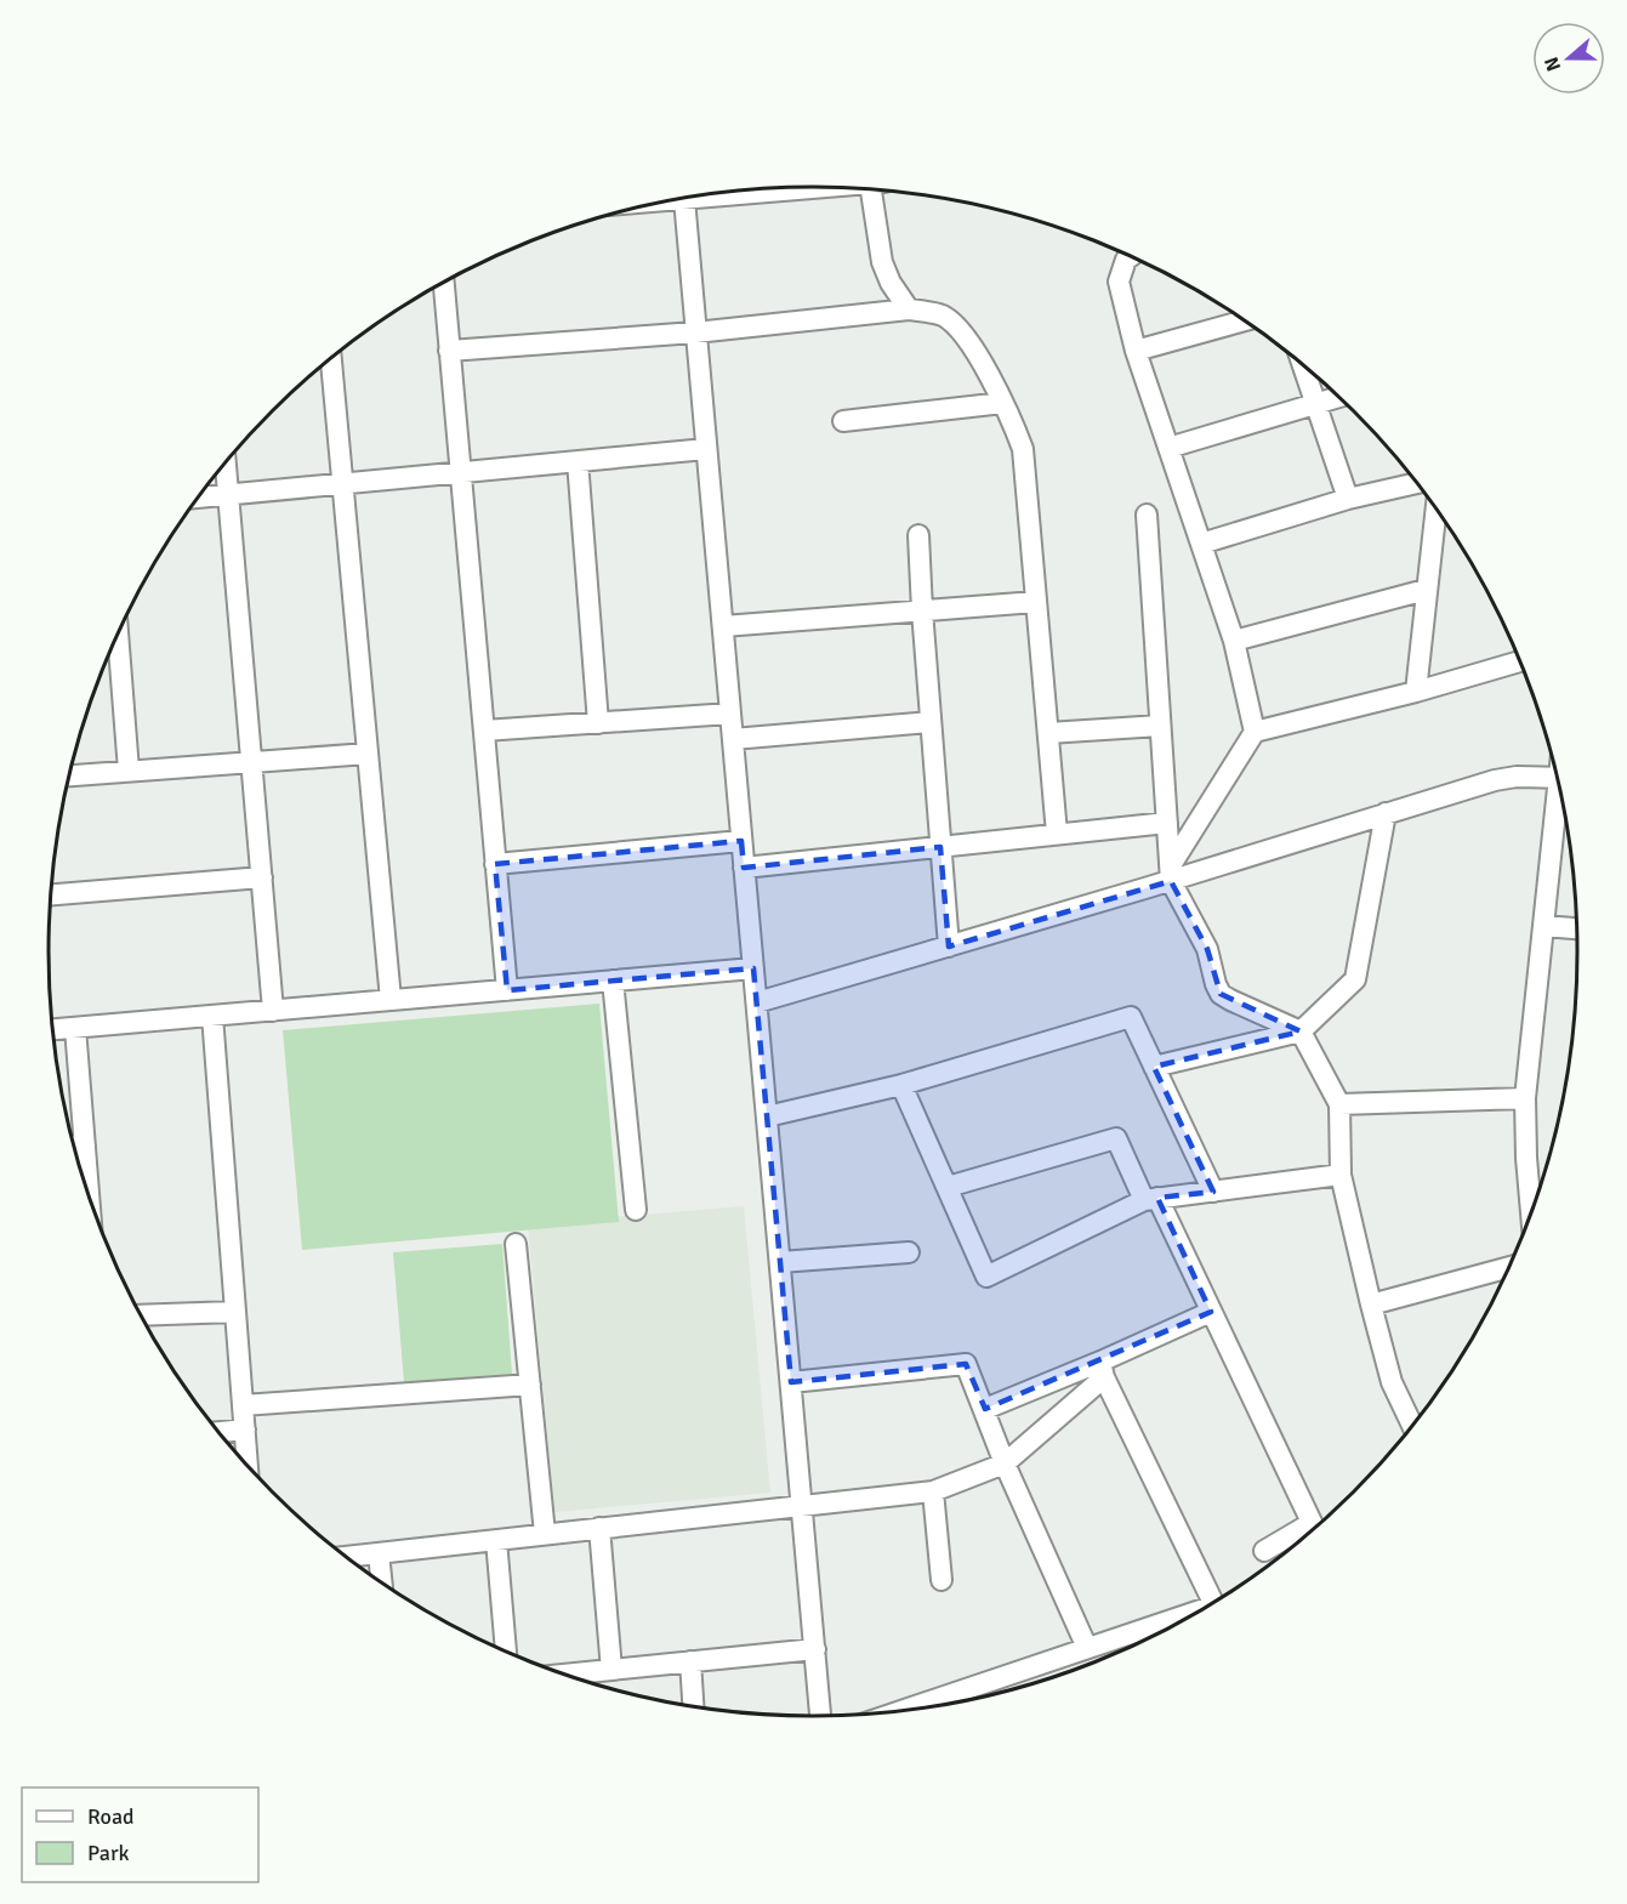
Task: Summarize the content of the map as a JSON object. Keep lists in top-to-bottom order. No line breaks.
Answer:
{"legend":["Road","Park"],"north":"left"}
